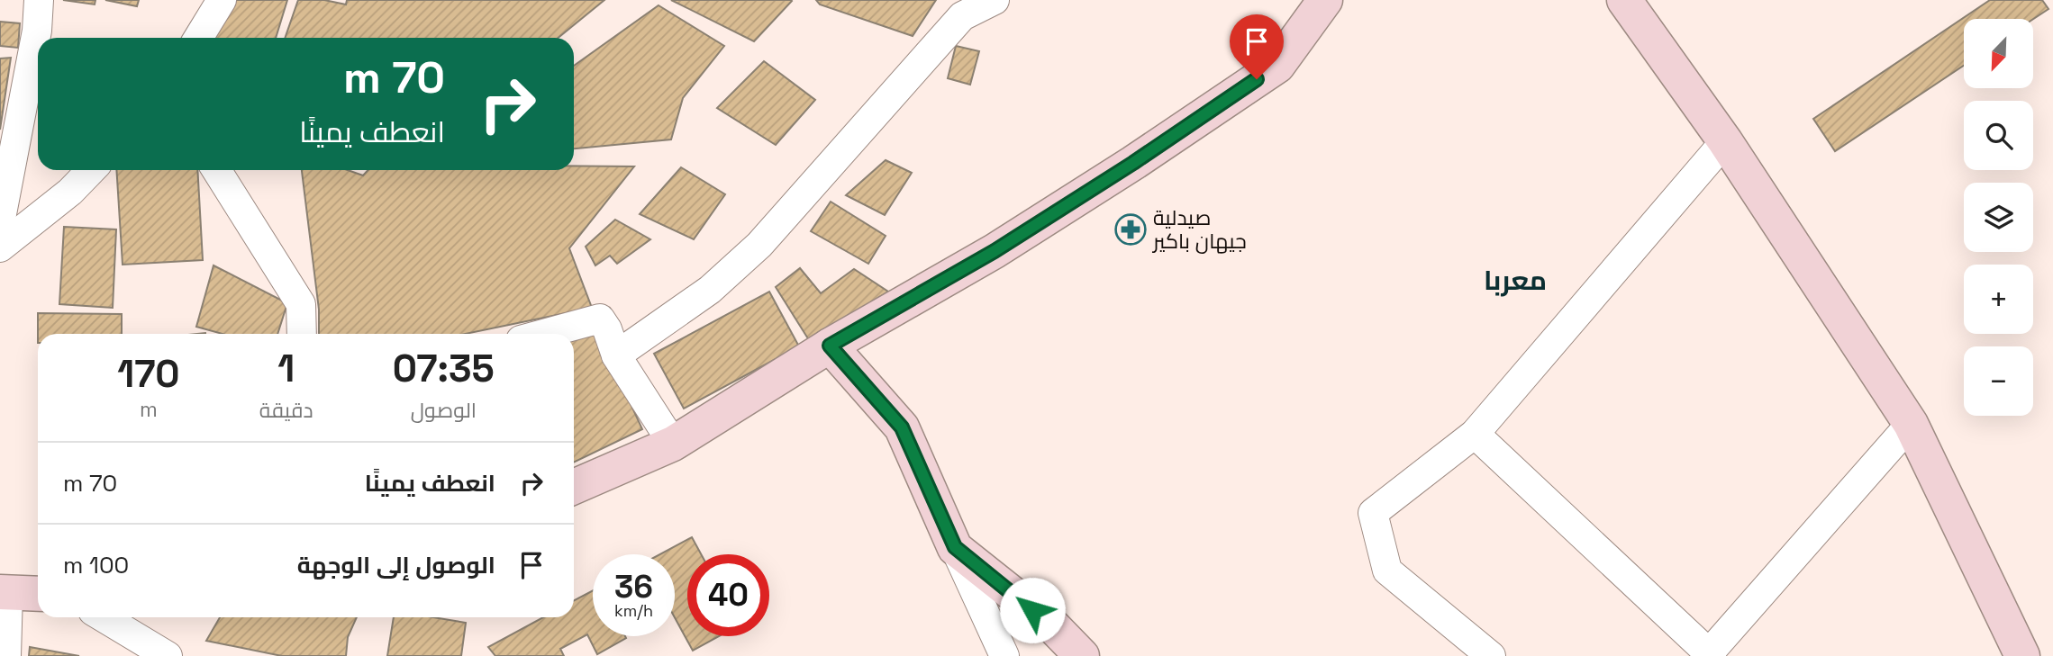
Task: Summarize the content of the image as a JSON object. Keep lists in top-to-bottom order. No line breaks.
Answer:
{"districts":["معربا"],"places":{"pharmacy":["صيدلية جيهان باكير"]},"north":"bottom left","page":{"map_buttons":["+","−"],"turn":["70 m","انعطف يمينًا"],"eta":["07:35","الوصول","1","دقيقة","170","m"],"list":[{"name":"انعطف يمينًا","value":"70 m"},{"name":"الوصول إلى الوجهة","value":"100 m"}],"speed":"36 km/h","limit":"40"}}
